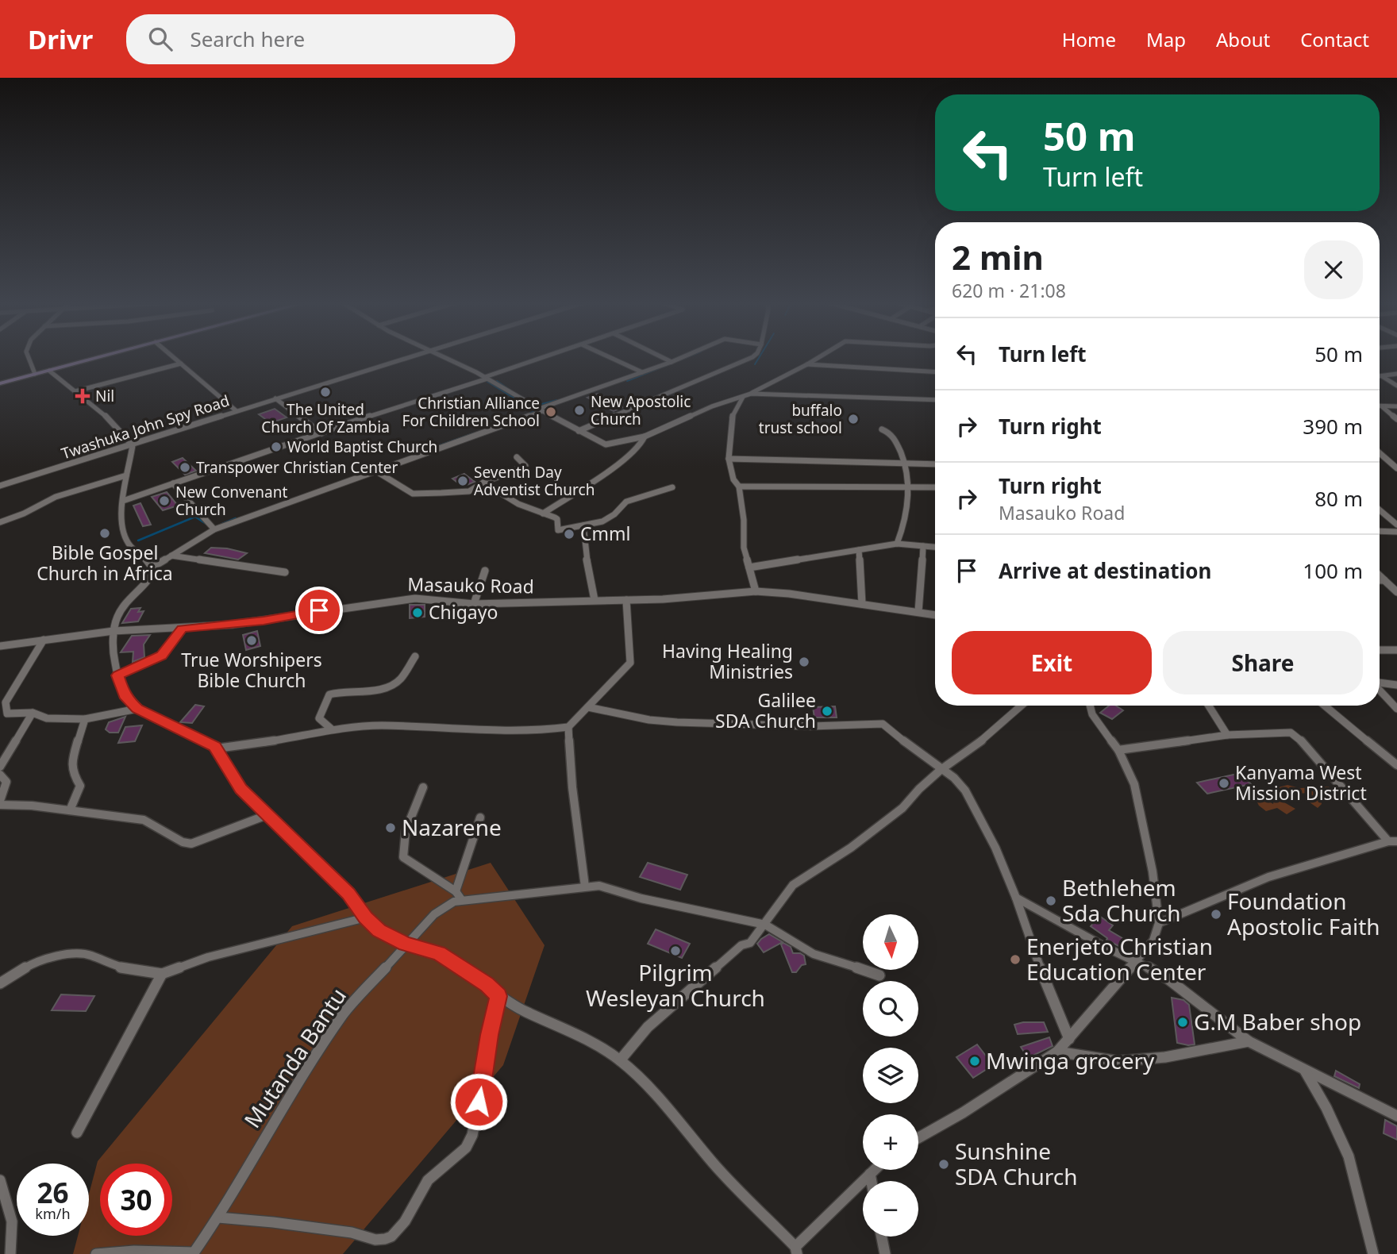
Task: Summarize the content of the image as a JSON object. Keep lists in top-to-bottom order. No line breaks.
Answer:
{"streets":{"street":["Twashuka John Spy Road","Masauko Road","Mutanda Bantu"]},"places":{"other":["The United Church Of Zambia","New Apostolic Church","Christian Alliance For Children School","buffalo trust school","World Baptist Church","Transpower Christian Center","Seventh Day Adventist Church","New Convenant Church","Bible Gospel Church in Africa","Cmml","Chigayo","True Worshipers Bible Church","Having Healing Ministries","Galilee SDA Church","Kanyama West Mission District","Nazarene","Bethlehem Sda Church","Foundation Apostolic Faith","Pilgrim Wesleyan Church","Enerjeto Christian Education Center","G.M Baber shop","Mwinga grocery","Sunshine SDA Church"],"health":["Nil"]},"north":"bottom","page":{"header":"Drivr","search":"Search here","nav":["Home","Map","About","Contact"],"turn":["50 m","Turn left"],"heading":["2 min","620 m · 21:08"],"list":[{"name":"Turn left","value":"50 m"},{"name":"Turn right","value":"390 m"},{"name":"Turn right","note":"Masauko Road","value":"80 m"},{"name":"Arrive at destination","value":"100 m"}],"buttons":["Exit","Share"],"map_buttons":["+","−"],"speed":"26 km/h","limit":"30"}}
